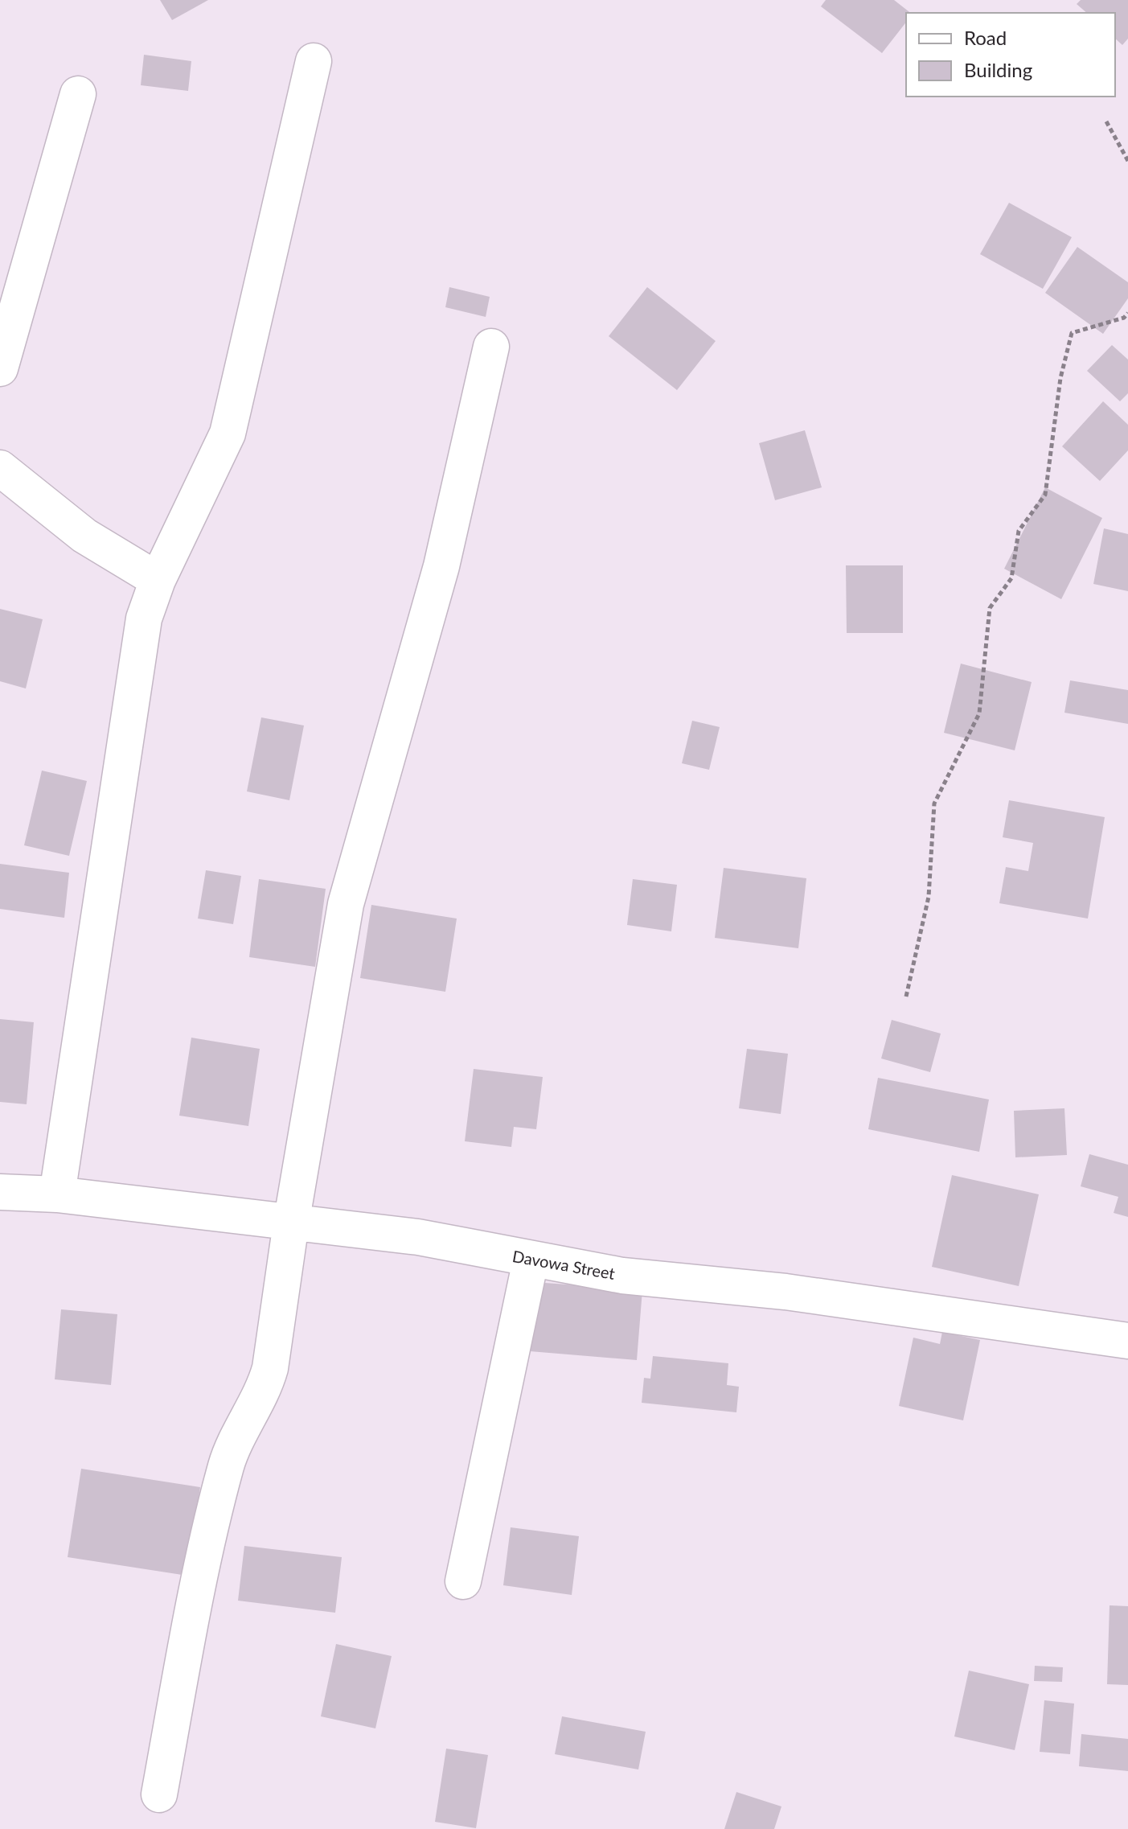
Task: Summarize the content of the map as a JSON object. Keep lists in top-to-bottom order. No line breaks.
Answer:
{"streets":{"street":["Davowa Street"]},"legend":["Road","Building"]}
